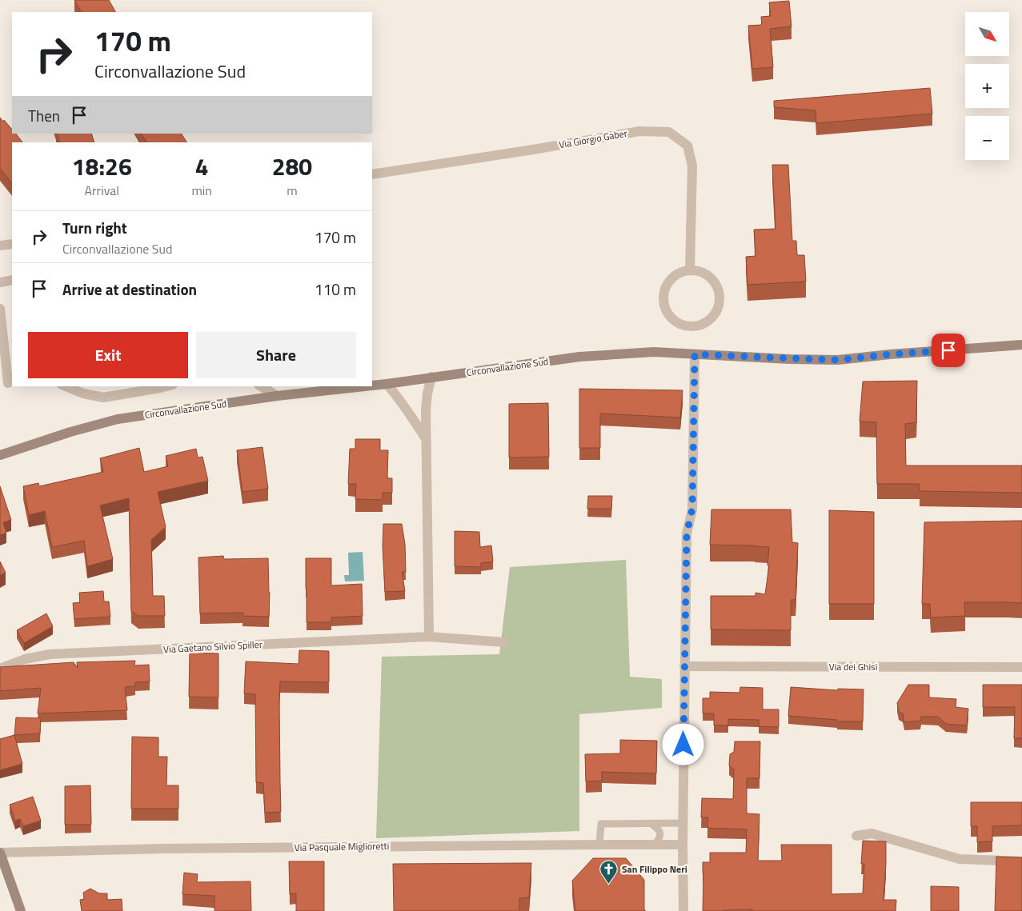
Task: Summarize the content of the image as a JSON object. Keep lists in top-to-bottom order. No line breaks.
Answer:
{"streets":{"main road":["Circonvallazione Sud"],"street":["Via Giorgio Gaber","Via Gaetano Silvio Spiller","Via dei Ghisi","Via Pasquale Miglioretti"]},"places":{"church":["San Filippo Neri"]},"north":"bottom right","page":{"map_buttons":["+","−"],"turn":["170 m","Circonvallazione Sud"],"then":"Then","eta":["18:26","Arrival","4","min","280","m"],"list":[{"name":"Turn right","note":"Circonvallazione Sud","value":"170 m"},{"name":"Arrive at destination","value":"110 m"}],"buttons":["Exit","Share"]}}
